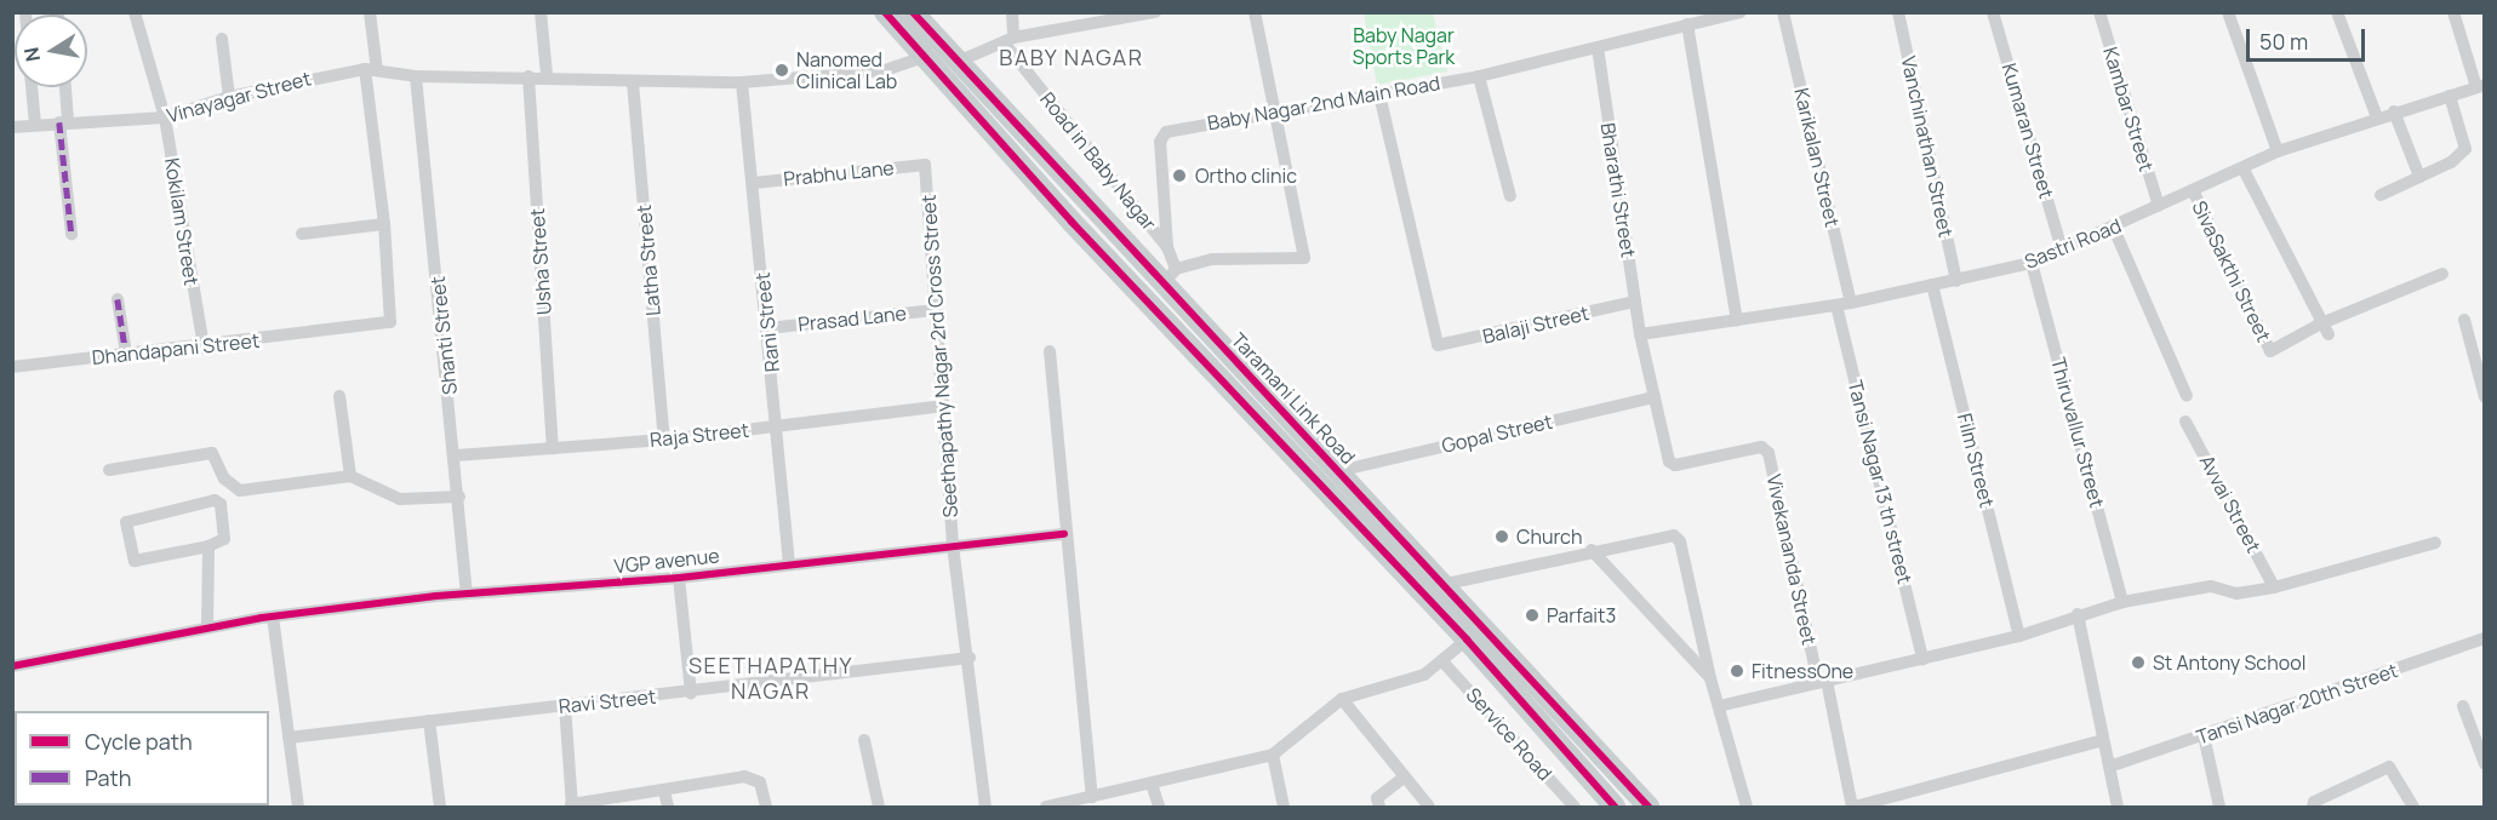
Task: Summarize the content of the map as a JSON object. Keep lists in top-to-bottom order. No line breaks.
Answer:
{"streets":{"main road":["Taramani Link Road"],"street":["Vinayagar Street","Baby Nagar 2nd Main Road","Kambar Street","Kumaran Street","Vanchinathan Street","Karikalan Street","Road in Baby Nagar","Prabhu Lane","Bharathi Street","Kokilam Street","Sastri Road","Latha Street","Usha Street","SivaSakthi Street","Prasad Lane","Rani Street","Balaji Street","Shanti Street","Dhandapani Street","Seethapathy Nagar 2rd Cross Street","Thiruvallur Street","Gopal Street","Raja Street","Film Street","Tansi Nagar 13 th street","Avvai Street","Vivekananda Street","VGP avenue","Ravi Street","Tansi Nagar 20th Street","Service Road"]},"crossings":[["Vinayagar Street","Kokilam Street"],["Vinayagar Street","Latha Street"],["Vinayagar Street","Usha Street"],["Vinayagar Street","Rani Street"],["Vinayagar Street","Shanti Street"],["Vinayagar Street","Taramani Link Road"],["Baby Nagar 2nd Main Road","Road in Baby Nagar"],["Baby Nagar 2nd Main Road","Bharathi Street"],["Baby Nagar 2nd Main Road","Balaji Street"],["Kambar Street","Sastri Road"],["Kumaran Street","Sastri Road"],["Vanchinathan Street","Sastri Road"],["Karikalan Street","Sastri Road"],["Road in Baby Nagar","Taramani Link Road"],["Prabhu Lane","Rani Street"],["Prabhu Lane","Seethapathy Nagar 2rd Cross Street"],["Bharathi Street","Sastri Road"],["Bharathi Street","Balaji Street"],["Bharathi Street","Vivekananda Street"],["Kokilam Street","Dhandapani Street"],["Sastri Road","SivaSakthi Street"],["Sastri Road","Thiruvallur Street"],["Sastri Road","Film Street"],["Sastri Road","Tansi Nagar 13 th street"],["Sastri Road","Vivekananda Street"],["Latha Street","Raja Street"],["Usha Street","Raja Street"],["Prasad Lane","Rani Street"],["Prasad Lane","Seethapathy Nagar 2rd Cross Street"],["Rani Street","Raja Street"],["Rani Street","VGP avenue"],["Shanti Street","Raja Street"],["Shanti Street","VGP avenue"],["Seethapathy Nagar 2rd Cross Street","Raja Street"],["Seethapathy Nagar 2rd Cross Street","VGP avenue"],["Seethapathy Nagar 2rd Cross Street","Ravi Street"],["Taramani Link Road","Gopal Street"],["Gopal Street","Vivekananda Street"]],"districts":["BABY NAGAR","SEETHAPATHY NAGAR"],"parks":["Baby Nagar Sports Park"],"places":["Nanomed Clinical Lab","Ortho clinic","Church","Parfait3","St Antony School","FitnessOne"],"legend":["Cycle path","Path"],"scale_bar":"50 m","north":"left"}
